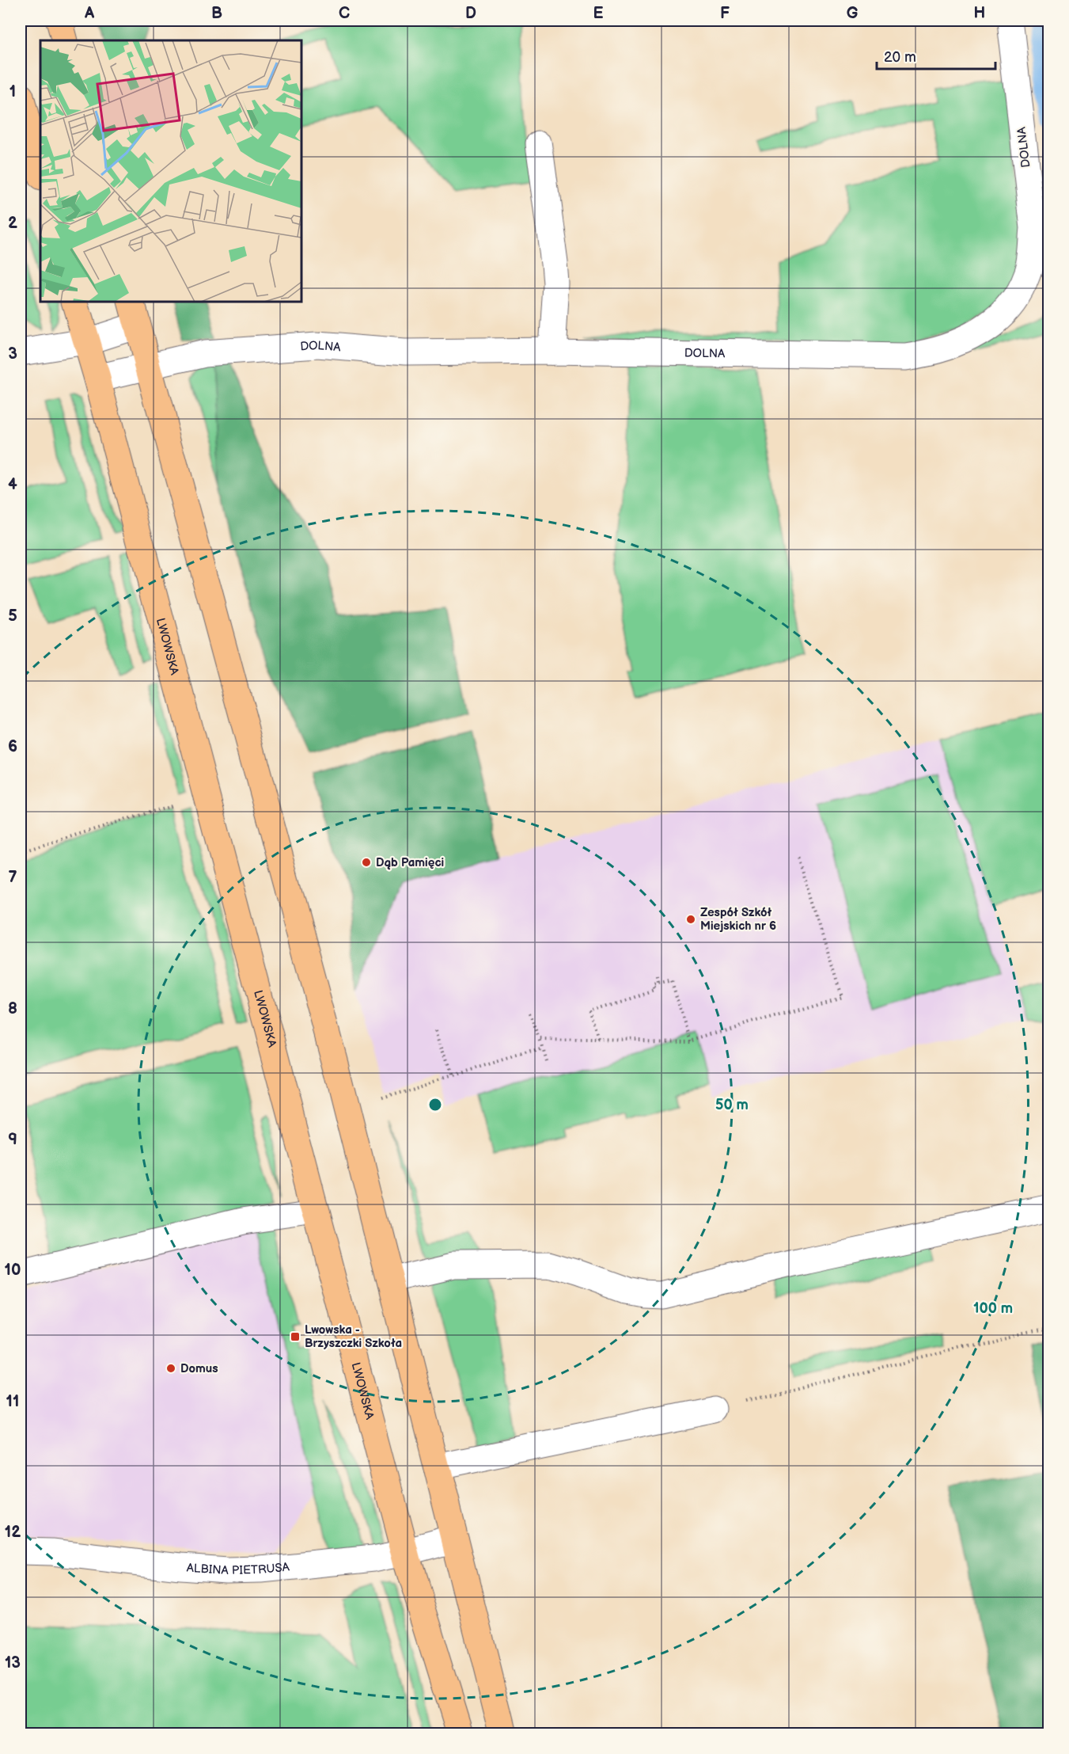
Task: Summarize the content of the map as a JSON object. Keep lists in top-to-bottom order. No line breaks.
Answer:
{"streets":{"main road":["LWOWSKA"],"street":["DOLNA","ALBINA PIETRUSA"]},"crossings":[["DOLNA","LWOWSKA"],["LWOWSKA","ALBINA PIETRUSA"]],"places":{"other":["Dąb Pamięci","Zespół Szkół Miejskich nr 6","Domus"],"transit":["Lwowska - Brzyszczki Szkoła"]},"scale_bar":"20 m","grid":{"columns":["A","B","C","D","E","F","G","H"],"rows":["1","2","3","4","5","6","7","8","9","10","11","12","13"]},"rings":["50 m","100 m"]}
